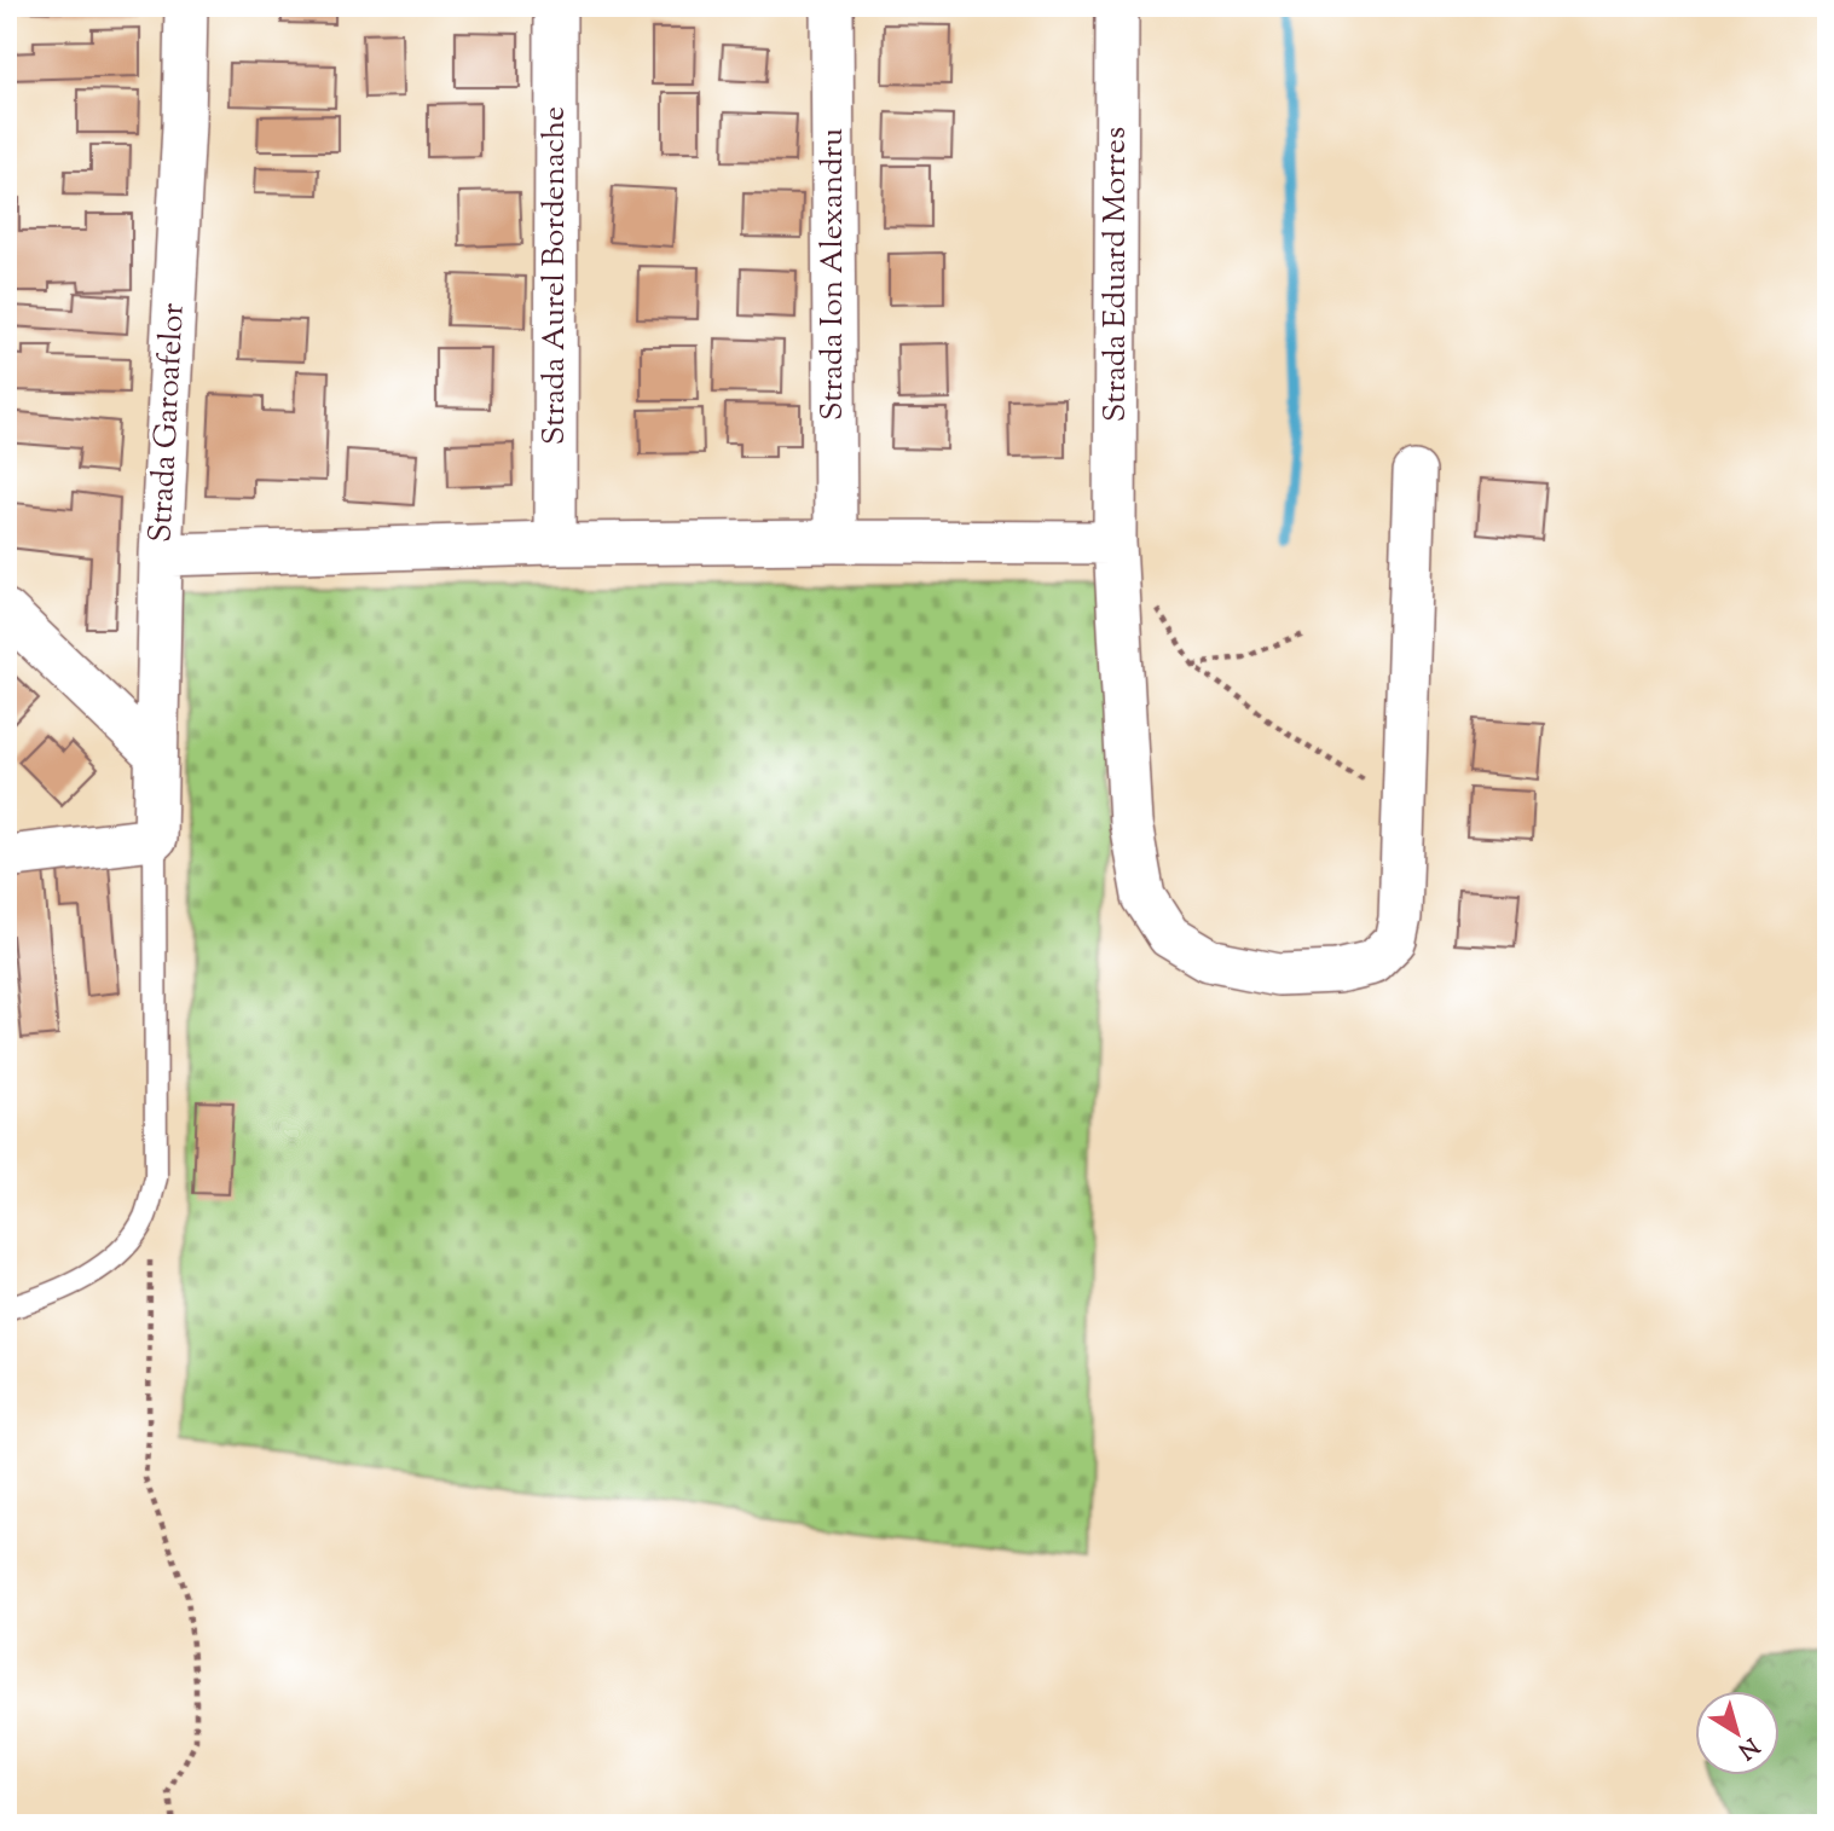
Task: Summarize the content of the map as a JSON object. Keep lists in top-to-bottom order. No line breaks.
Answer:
{"streets":{"street":["Strada Ion Alexandru","Strada Eduard Morres","Strada Aurel Bordenache","Strada Garoafelor"]},"north":"bottom right"}
